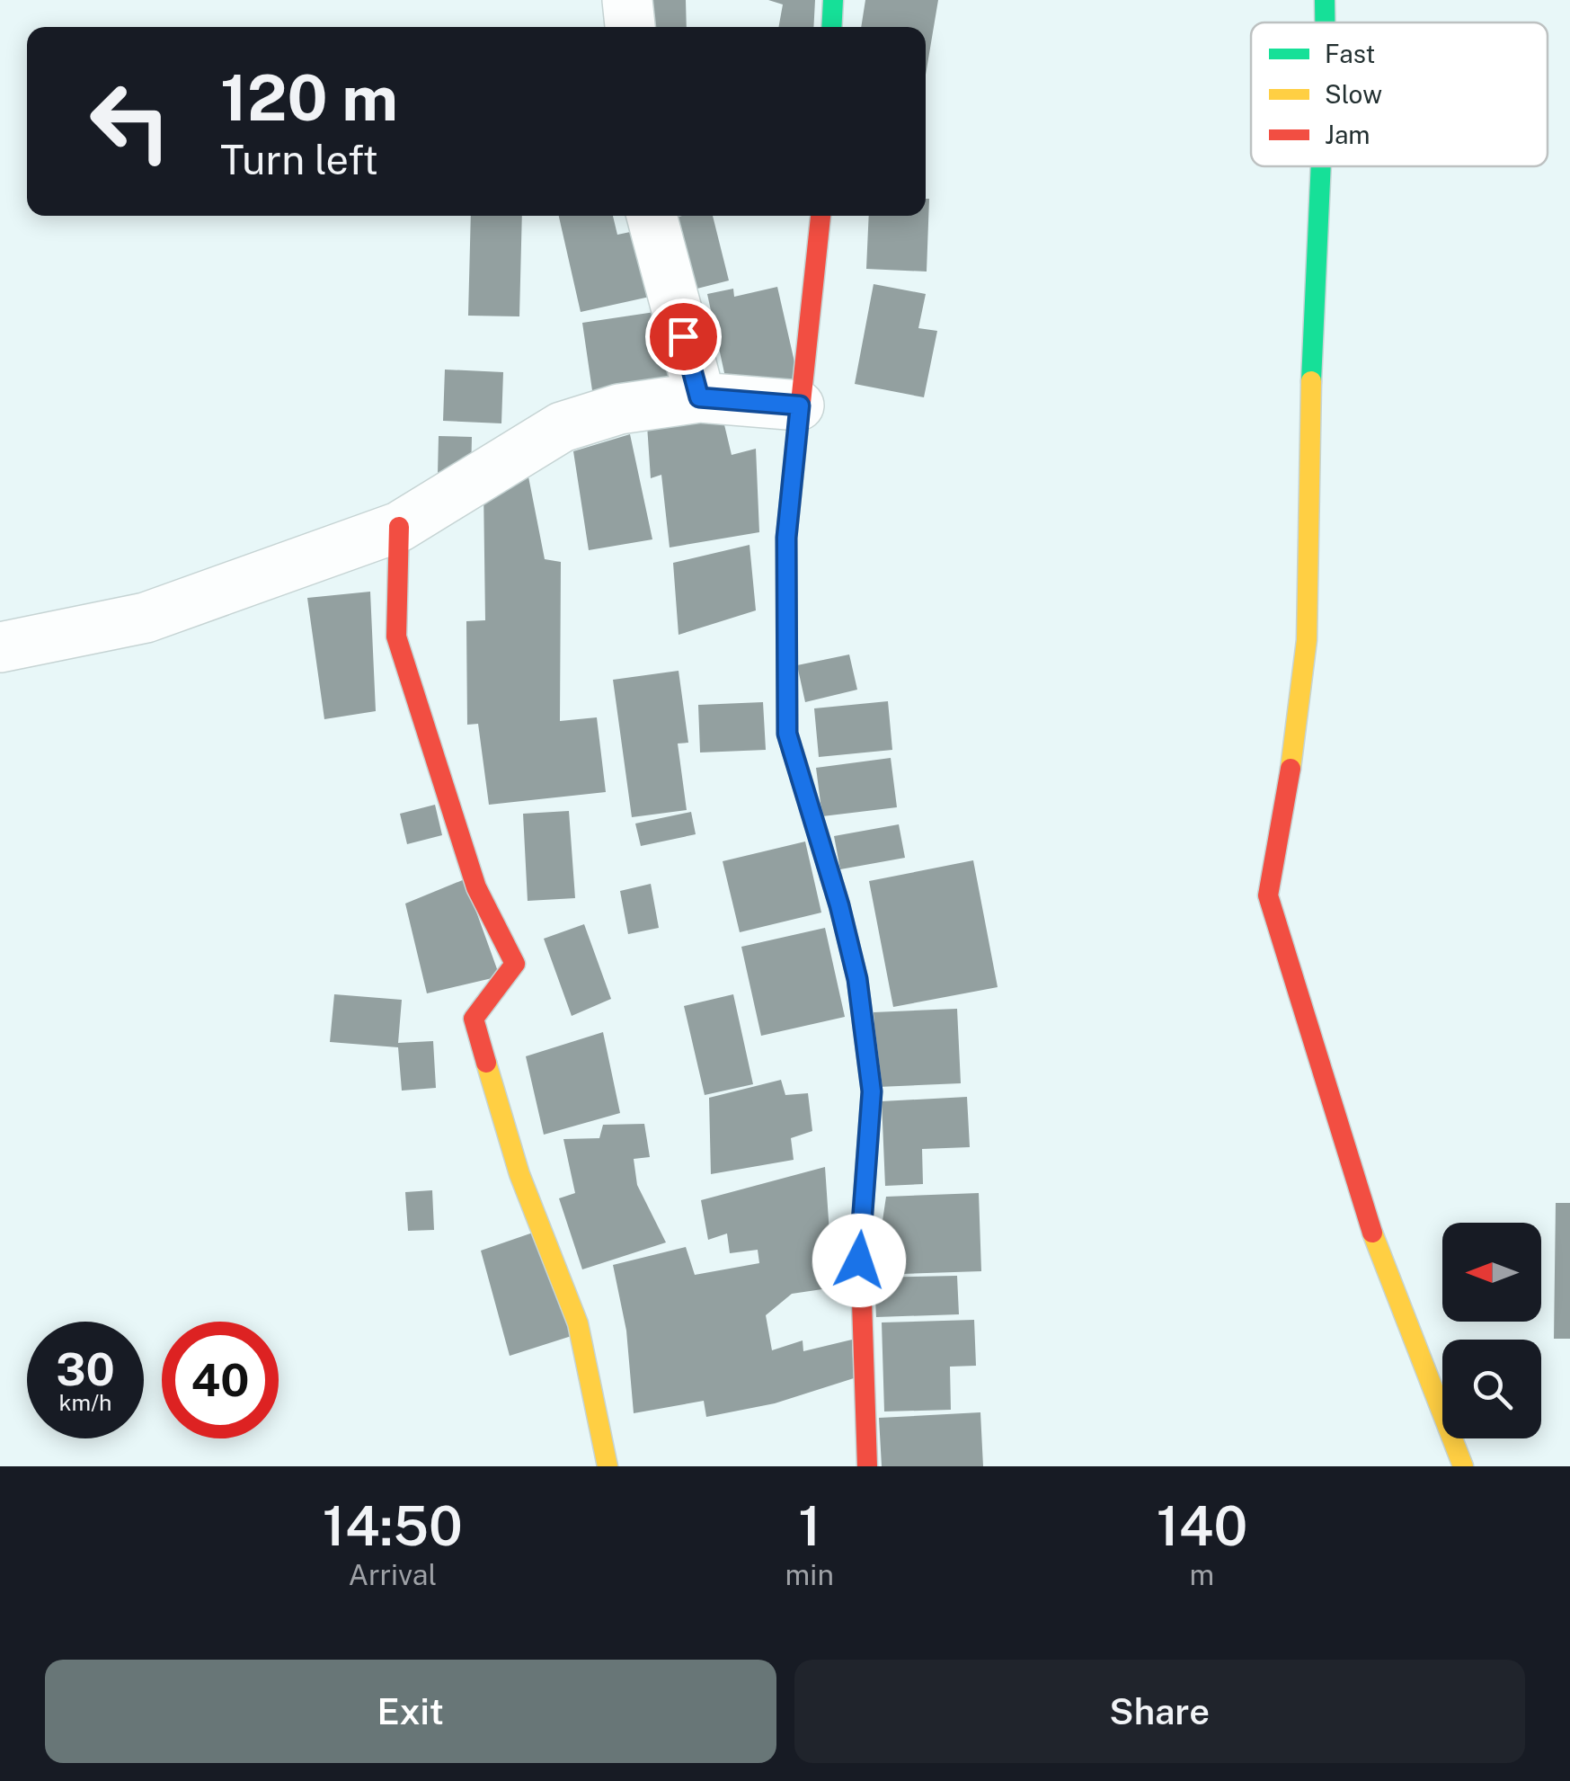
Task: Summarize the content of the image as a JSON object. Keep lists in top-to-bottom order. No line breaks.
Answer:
{"legend":["Fast","Slow","Jam"],"north":"left","page":{"turn":["120 m","Turn left"],"speed":"30 km/h","limit":"40","eta":["14:50","Arrival","1","min","140","m"],"buttons":["Exit","Share"]}}
